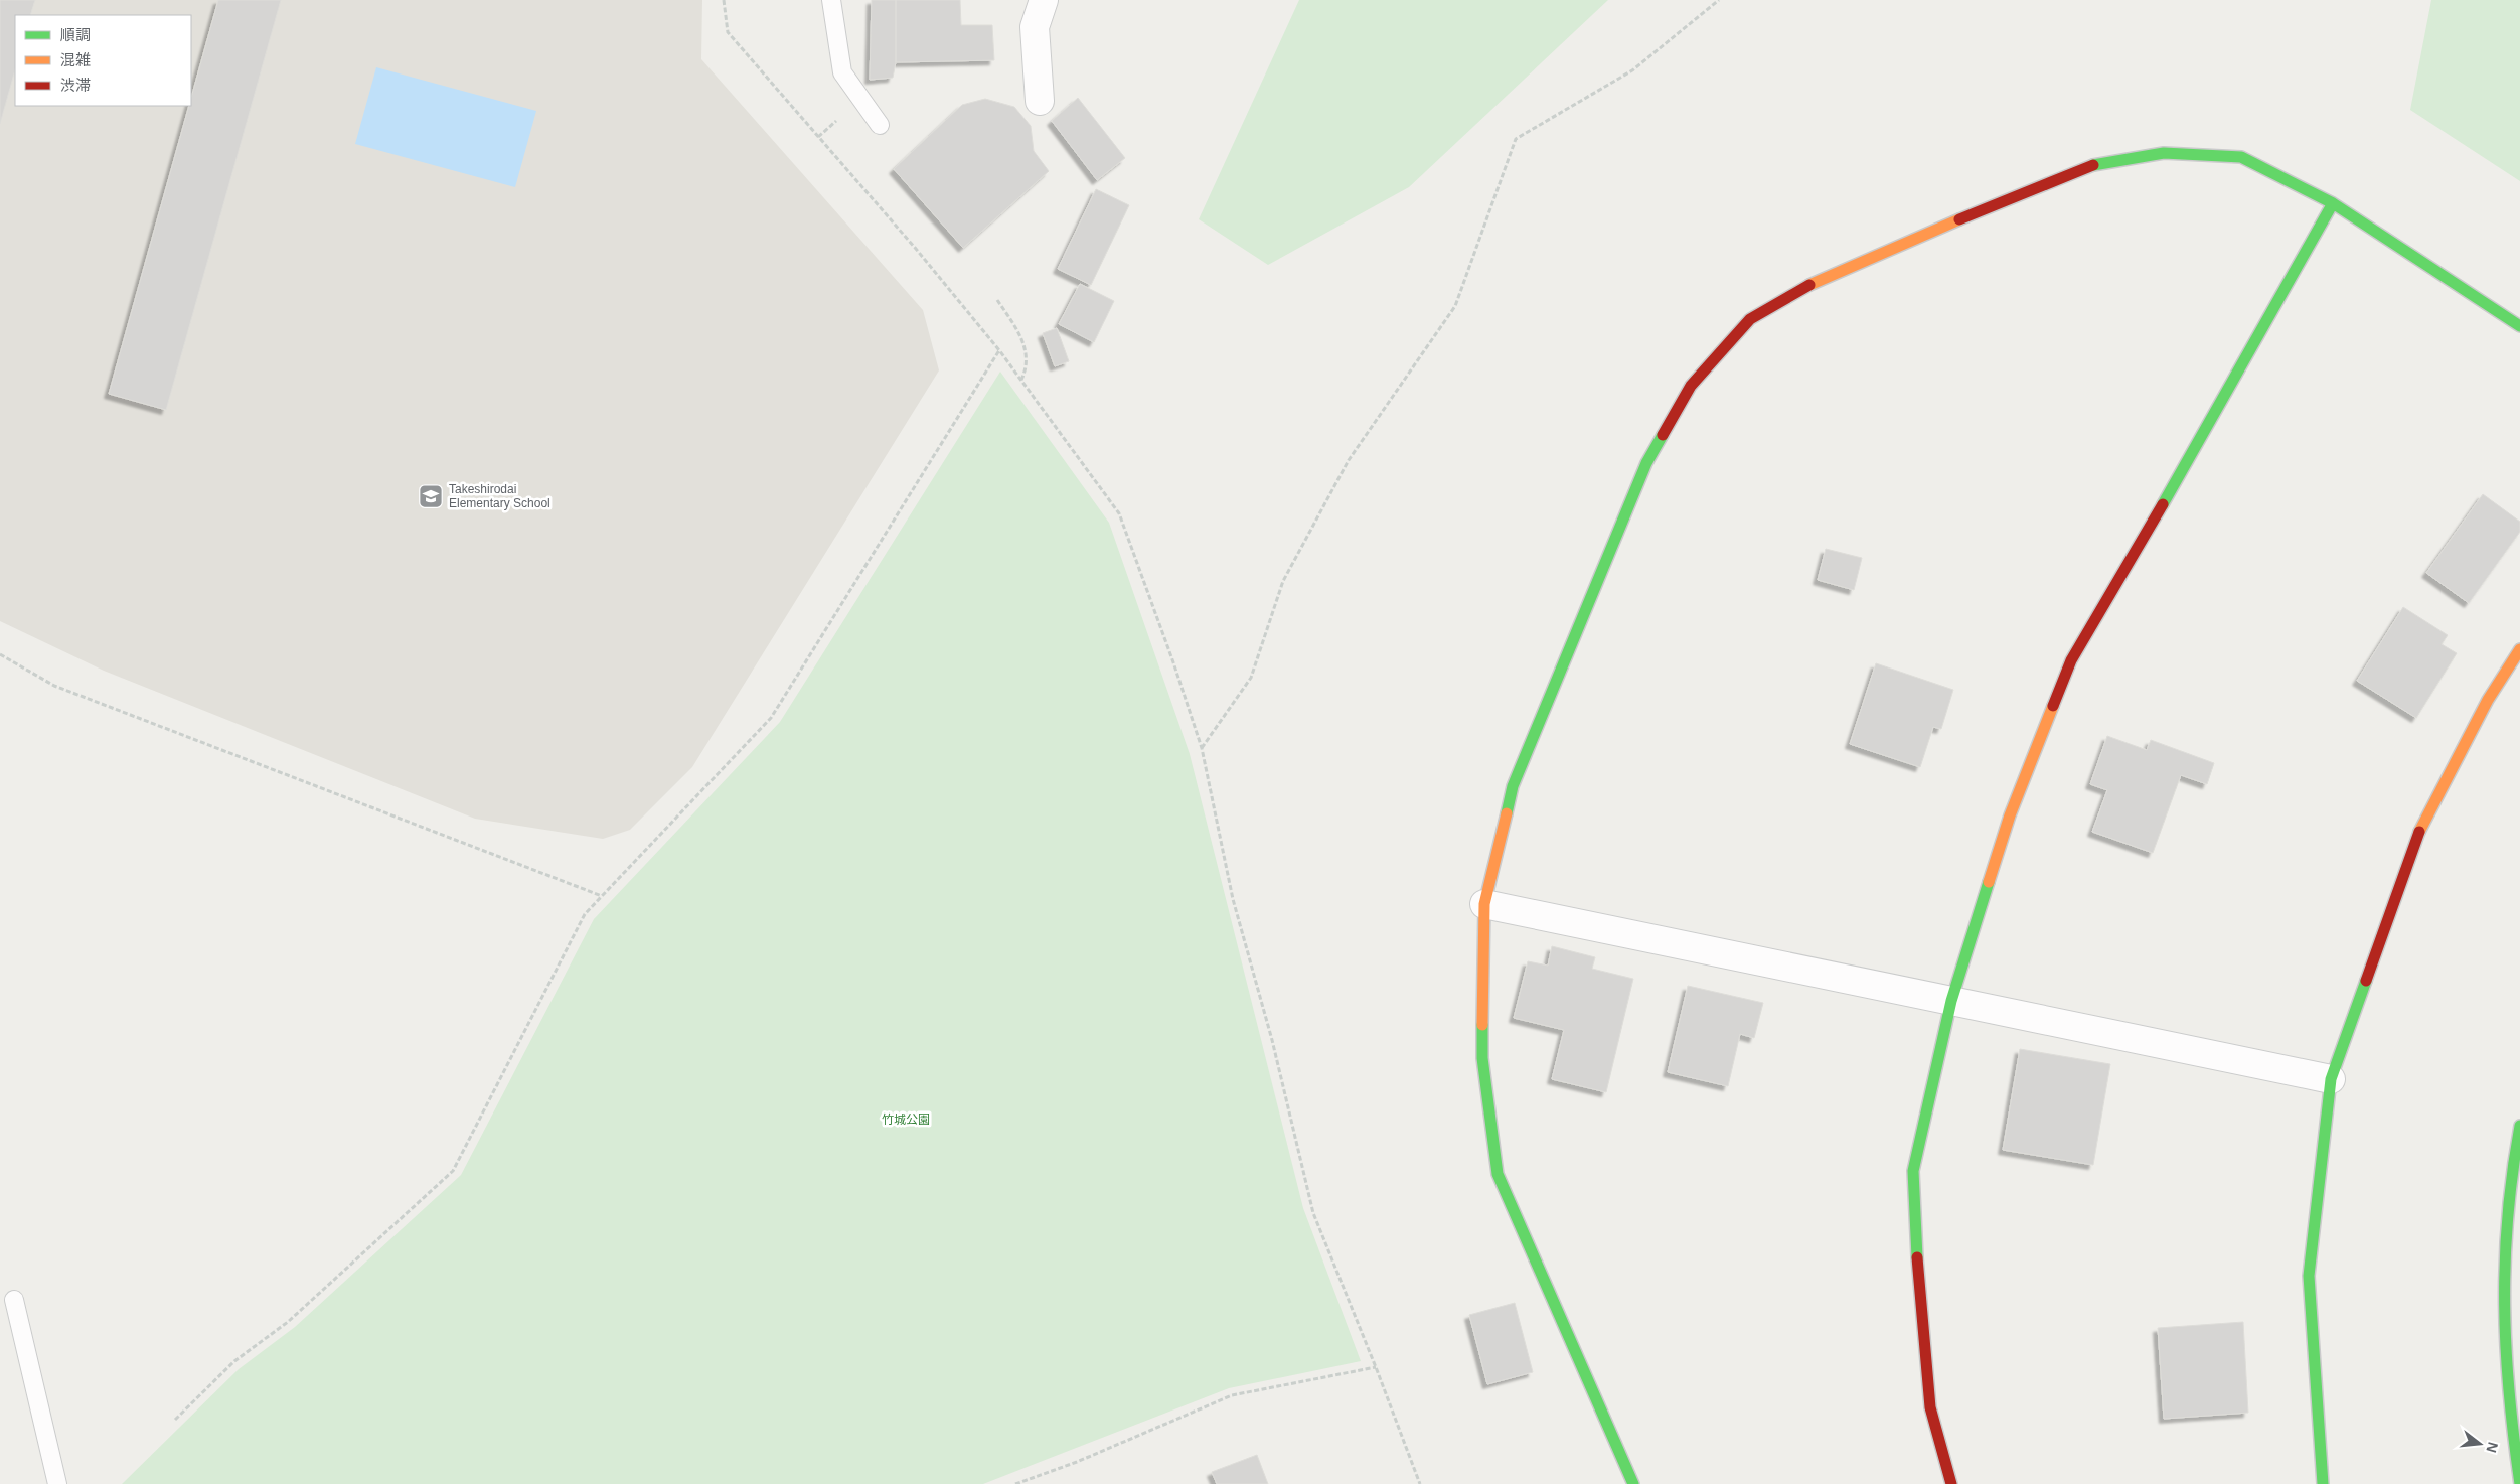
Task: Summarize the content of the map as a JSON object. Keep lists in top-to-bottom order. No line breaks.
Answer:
{"parks":["竹城公園"],"places":{"school or university":["Takeshirodai Elementary School"]},"legend":["順調","混雑","渋滞"],"north":"right"}
